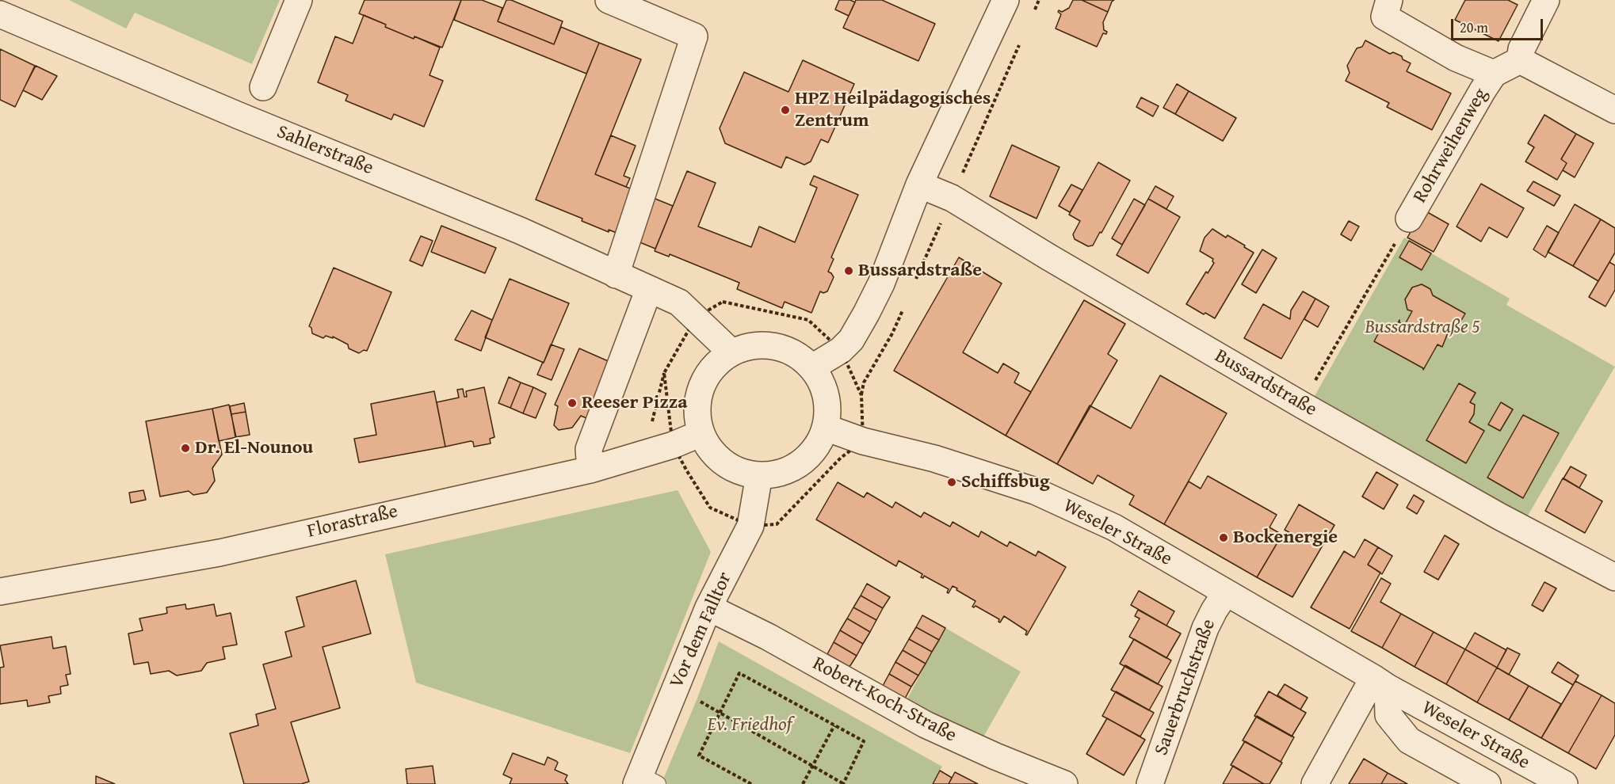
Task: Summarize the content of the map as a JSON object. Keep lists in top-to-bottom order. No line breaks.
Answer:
{"streets":{"street":["Rohrweihenweg","Sahlerstraße","Bussardstraße","Florastraße","Weseler Straße","Vor dem Falltor","Sauerbruchstraße","Robert-Koch-Straße"]},"crossings":[["Sahlerstraße","Florastraße"],["Sahlerstraße","Weseler Straße"],["Sahlerstraße","Vor dem Falltor"],["Florastraße","Weseler Straße"],["Florastraße","Vor dem Falltor"],["Weseler Straße","Vor dem Falltor"],["Weseler Straße","Sauerbruchstraße"],["Vor dem Falltor","Robert-Koch-Straße"]],"parks":["Bussardstraße 5","Ev. Friedhof"],"places":["HPZ Heilpädagogisches Zentrum","Bussardstraße","Reeser Pizza","Dr. El-Nounou","Schiffsbug","Bockenergie"],"scale_bar":"20 m"}
